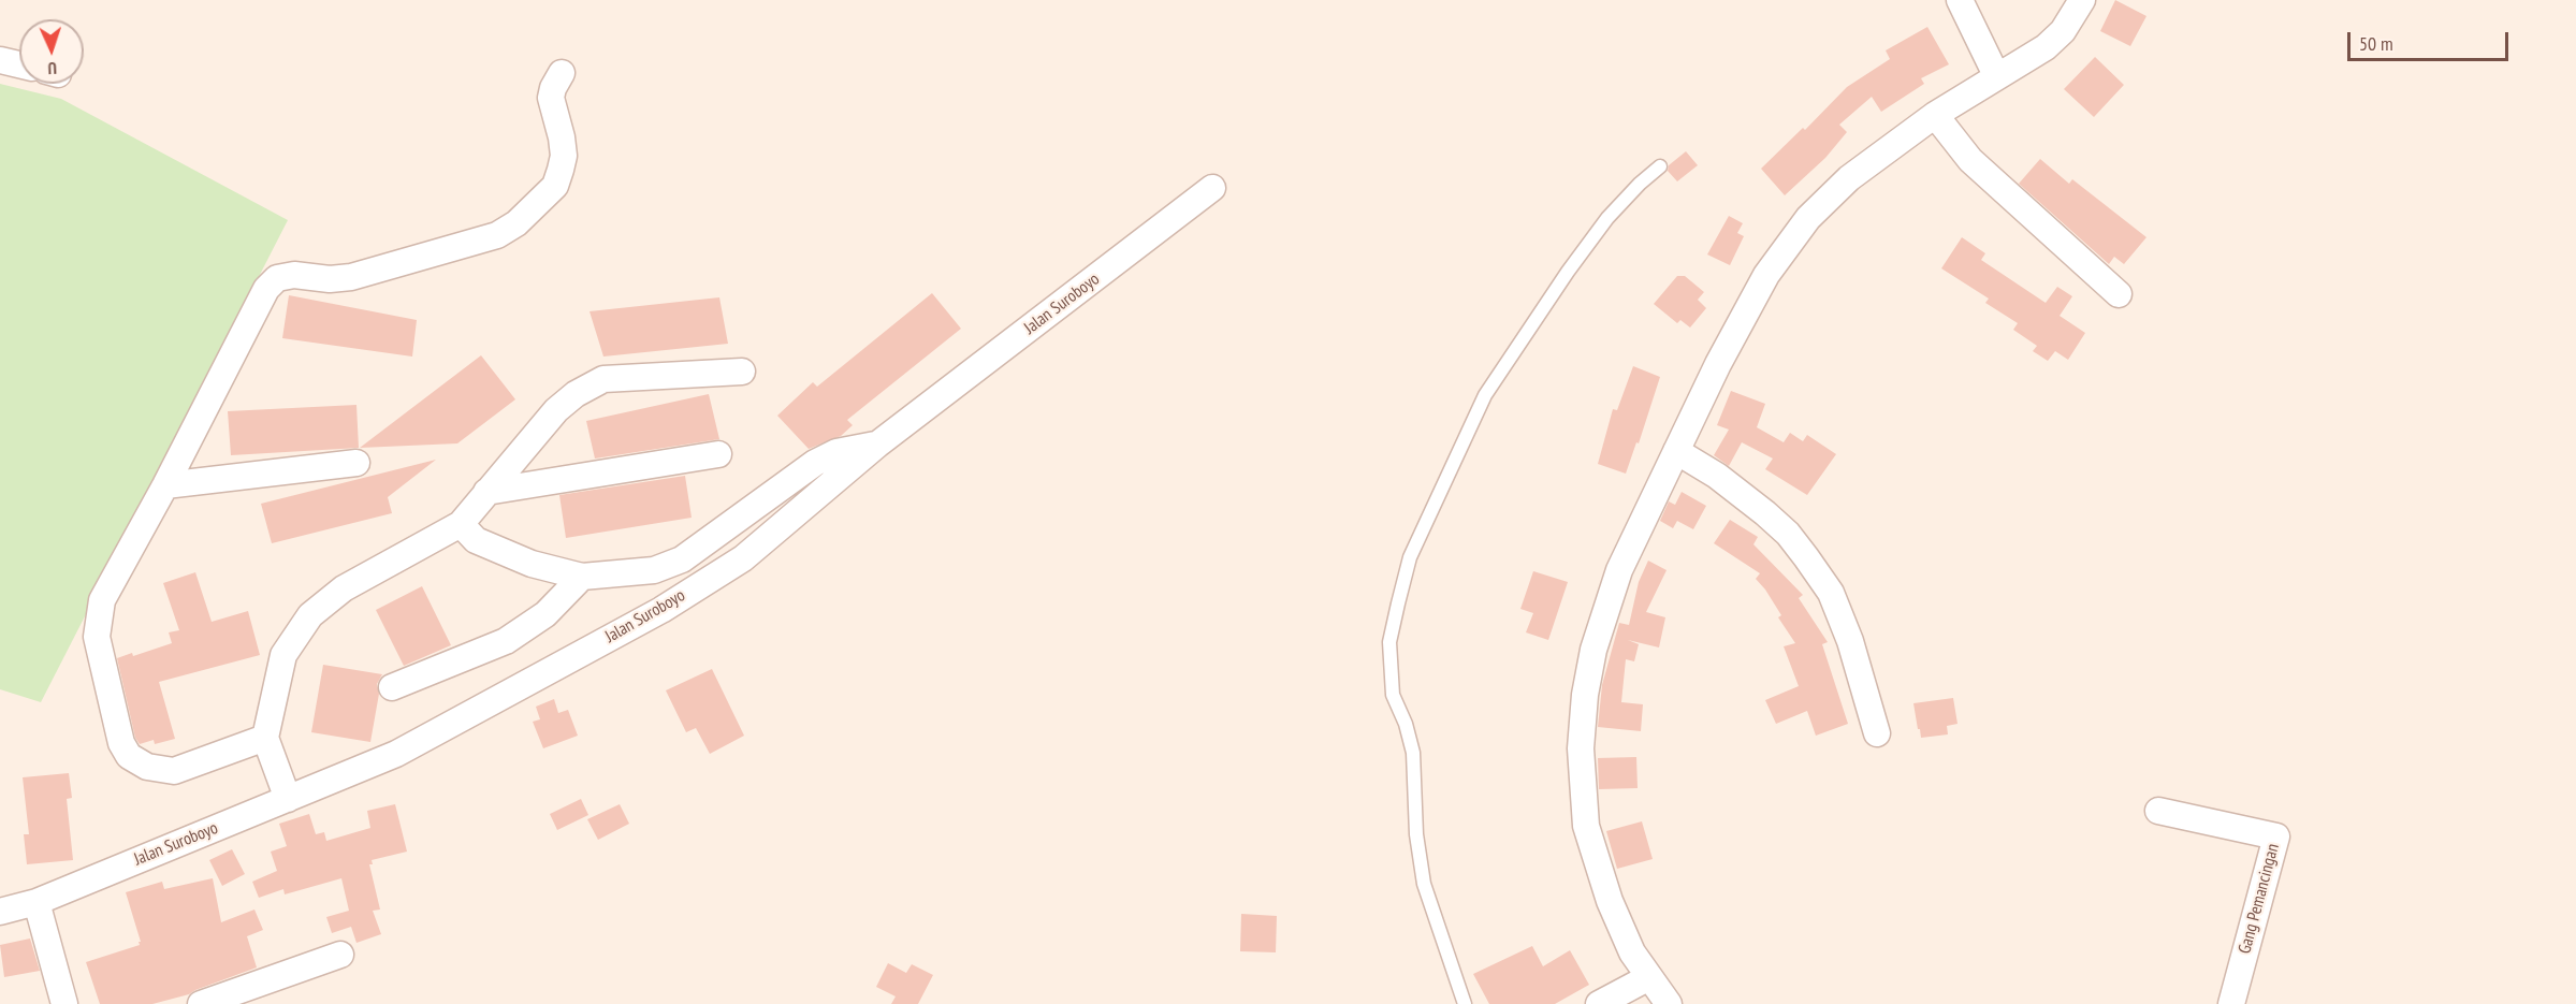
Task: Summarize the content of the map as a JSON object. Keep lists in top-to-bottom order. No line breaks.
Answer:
{"streets":{"street":["Jalan Suroboyo","Gang Pemancingan"]},"scale_bar":"50 m","north":"bottom"}
